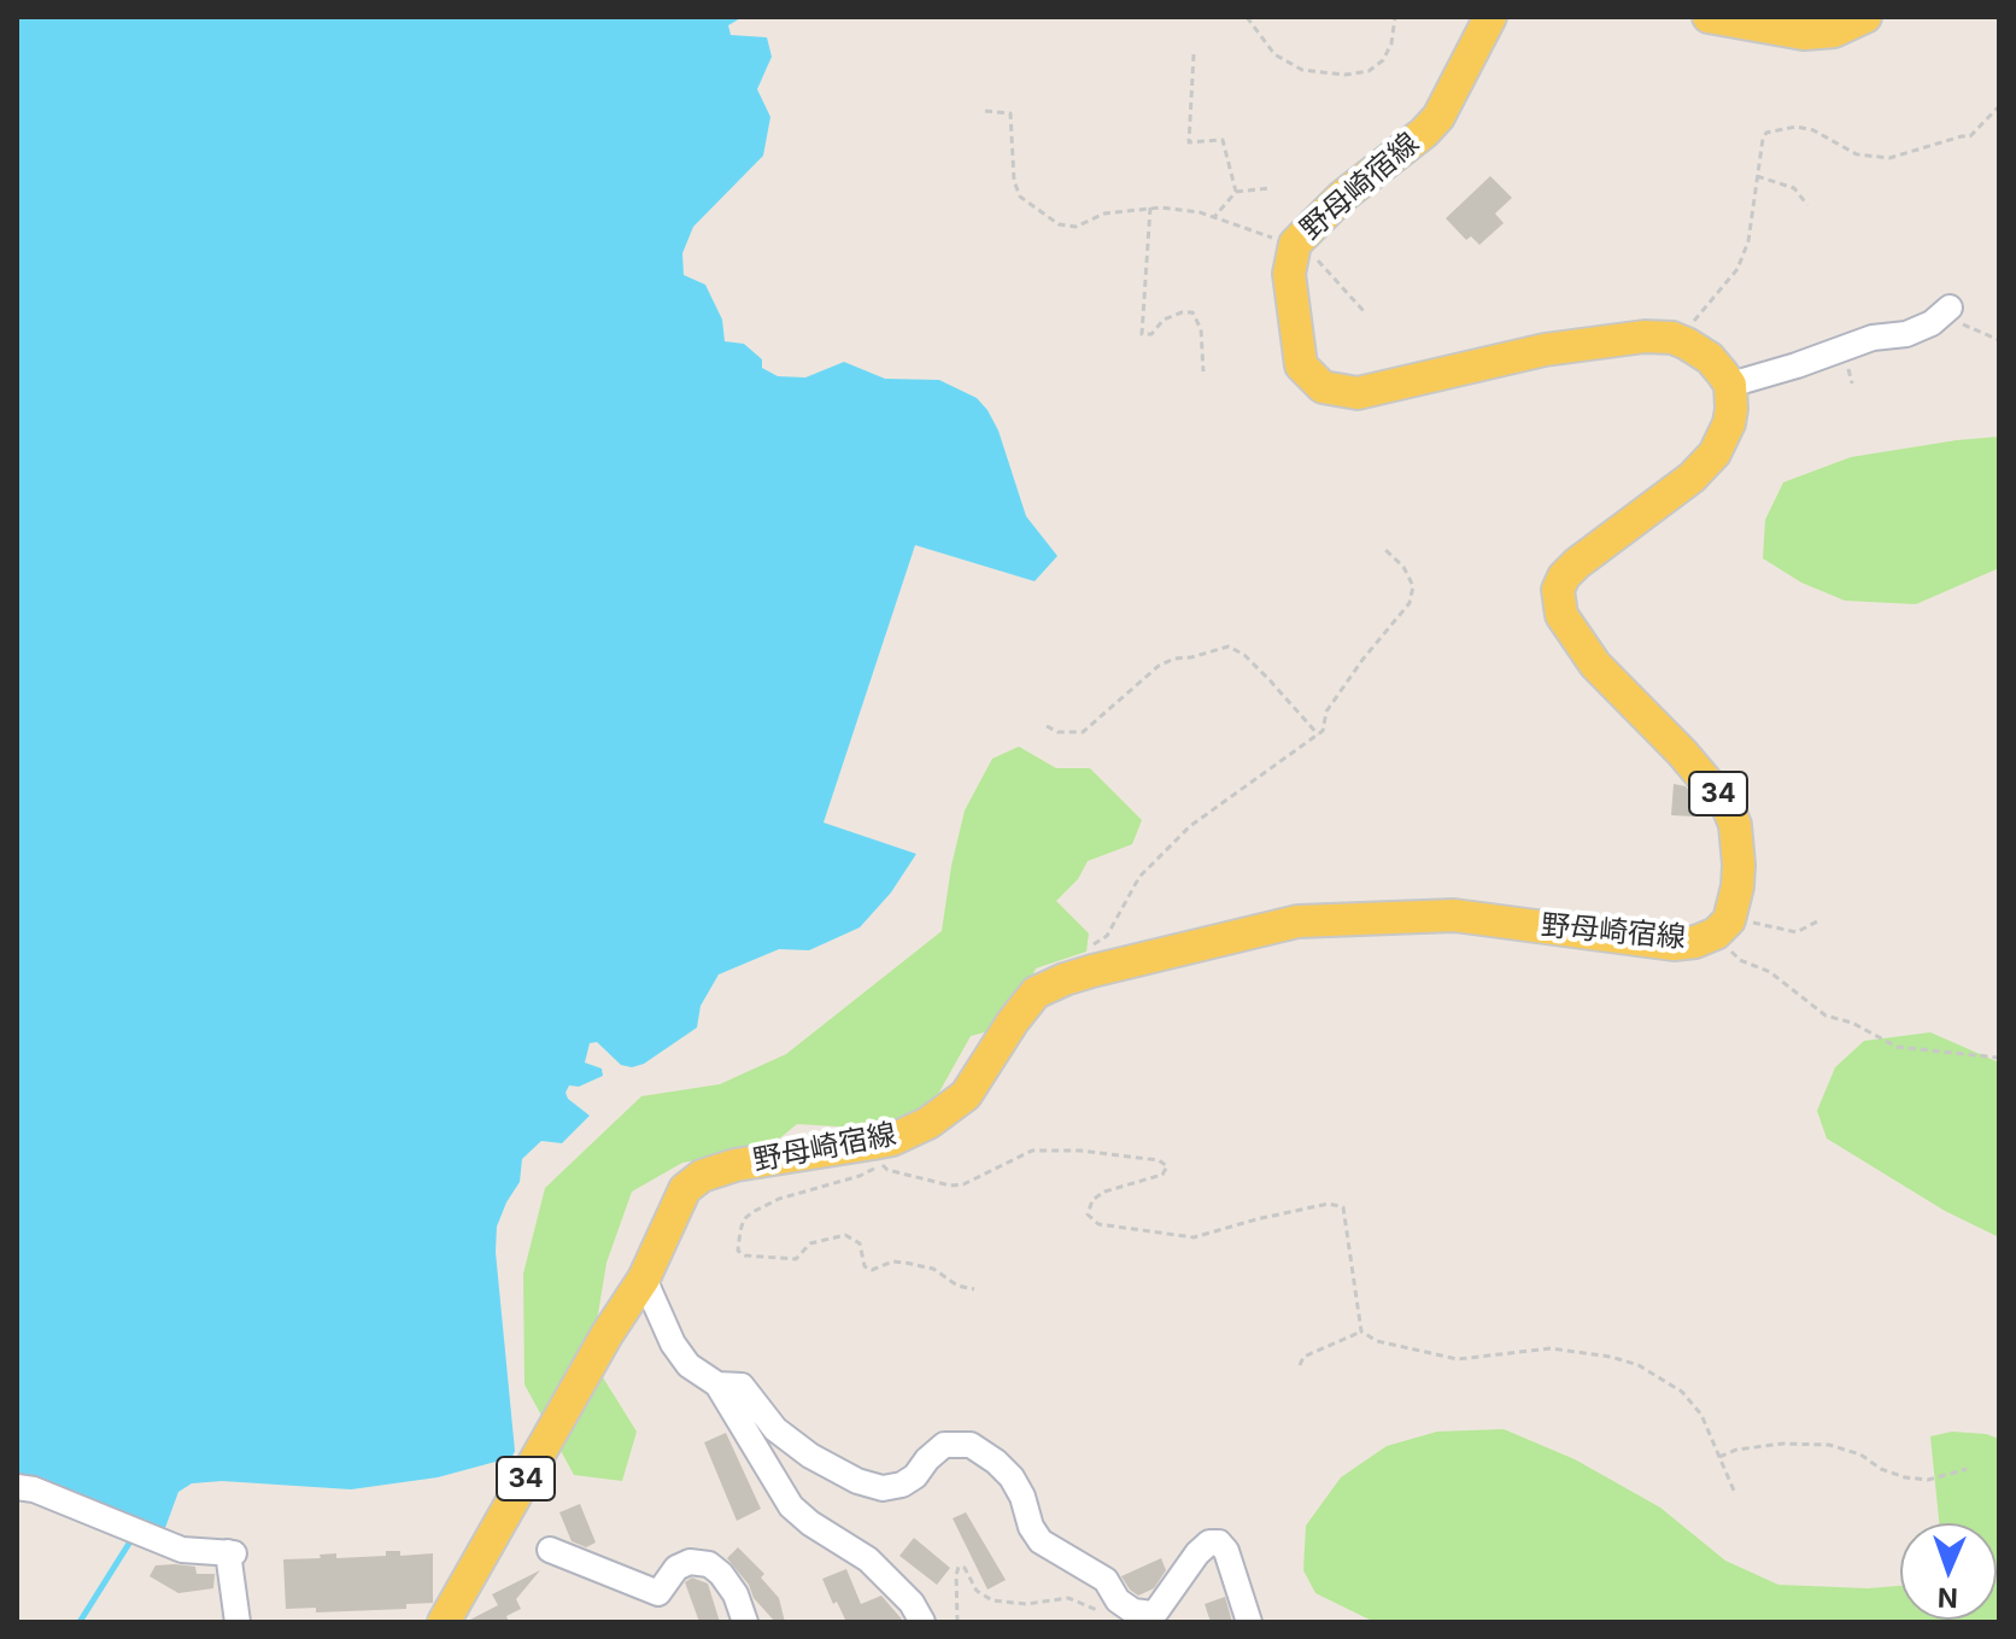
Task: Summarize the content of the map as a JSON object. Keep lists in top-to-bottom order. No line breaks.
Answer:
{"streets":{"main road":["野母崎宿線","34"]},"north":"bottom"}
